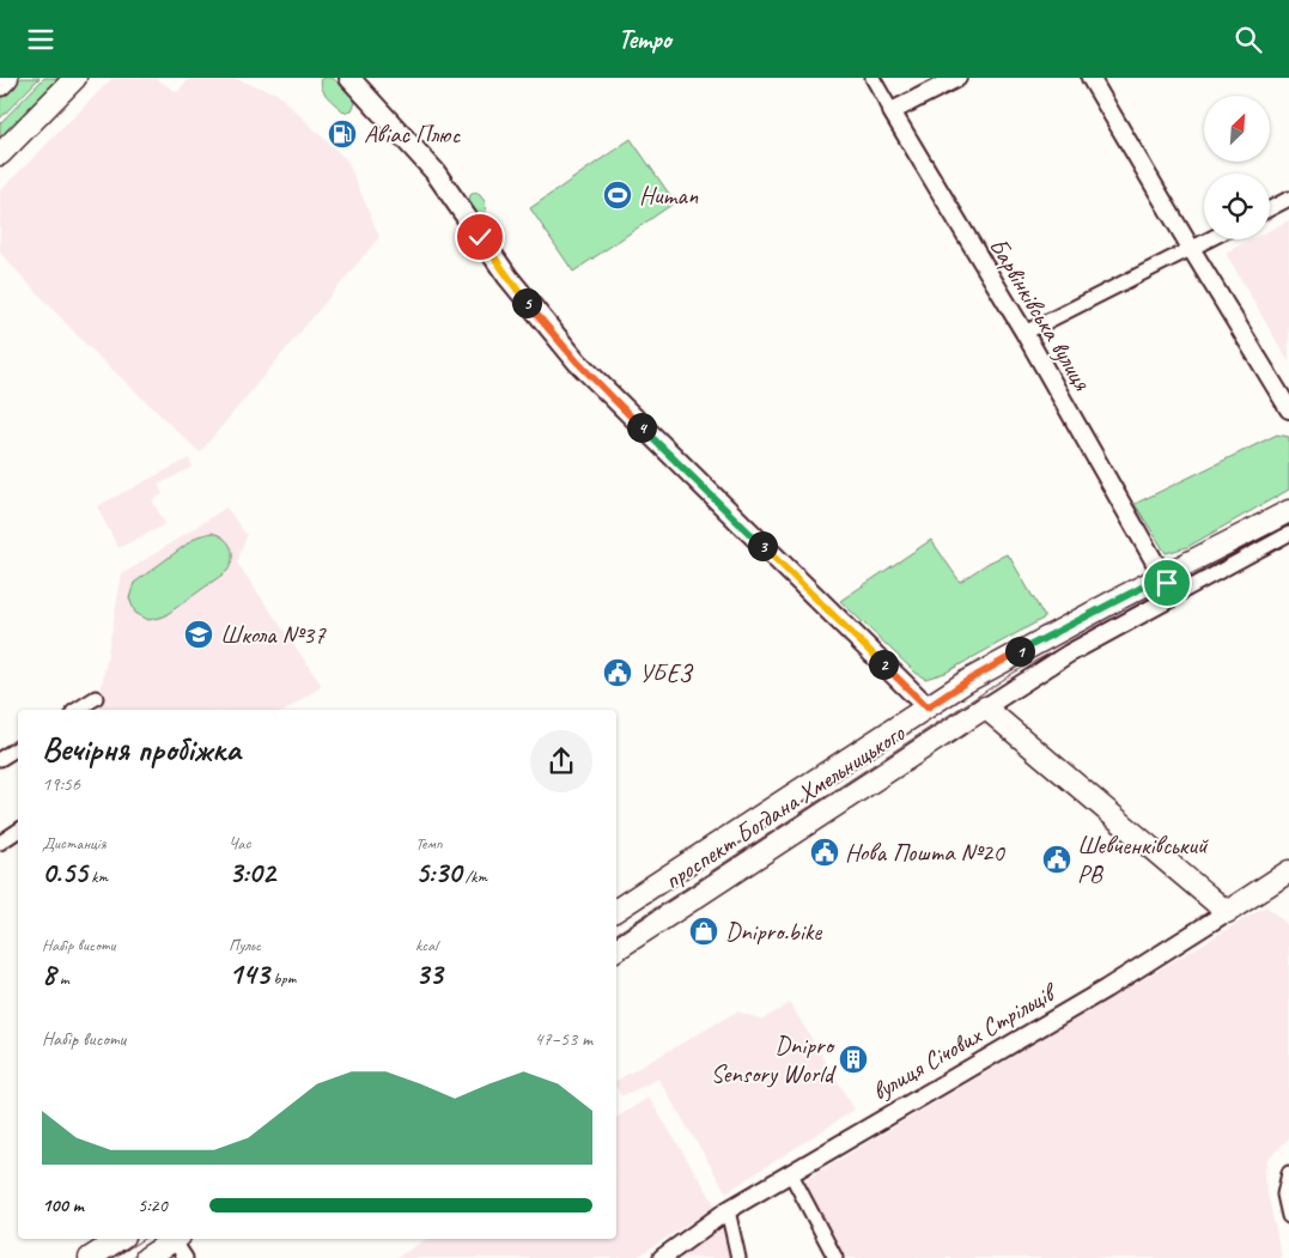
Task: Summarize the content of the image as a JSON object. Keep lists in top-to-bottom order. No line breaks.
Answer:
{"streets":{"main road":["проспект Богдана Хмельницького","вулиця Січових Стрільців"],"street":["Барвінківська вулиця"]},"crossings":[["Барвінківська вулиця","проспект Богдана Хмельницького"]],"places":{"fuel station":["Авіас Плюс"],"sports":["Human"],"school or university":["Школа №37"],"public building":["УБЕЗ","Нова Пошта №20","Шевченківський РВ"],"shop":["Dnipro.bike"],"building":["Dnipro Sensory World"]},"north":"top right","page":{"header":"Tempo","pins":["5","4","3","1","2"],"heading":["Вечірня пробіжка","19:56"],"stats":[["Дистанція","0.55 km"],["Час","3:02"],["Темп","5:30 /km"],["Набір висоти","8 m"],["Пульс","143 bpm"],["kcal","33"]],"chart":["Набір висоти","47–53 m"],"list":[{"name":"100 m","note":"5:20"}]}}
